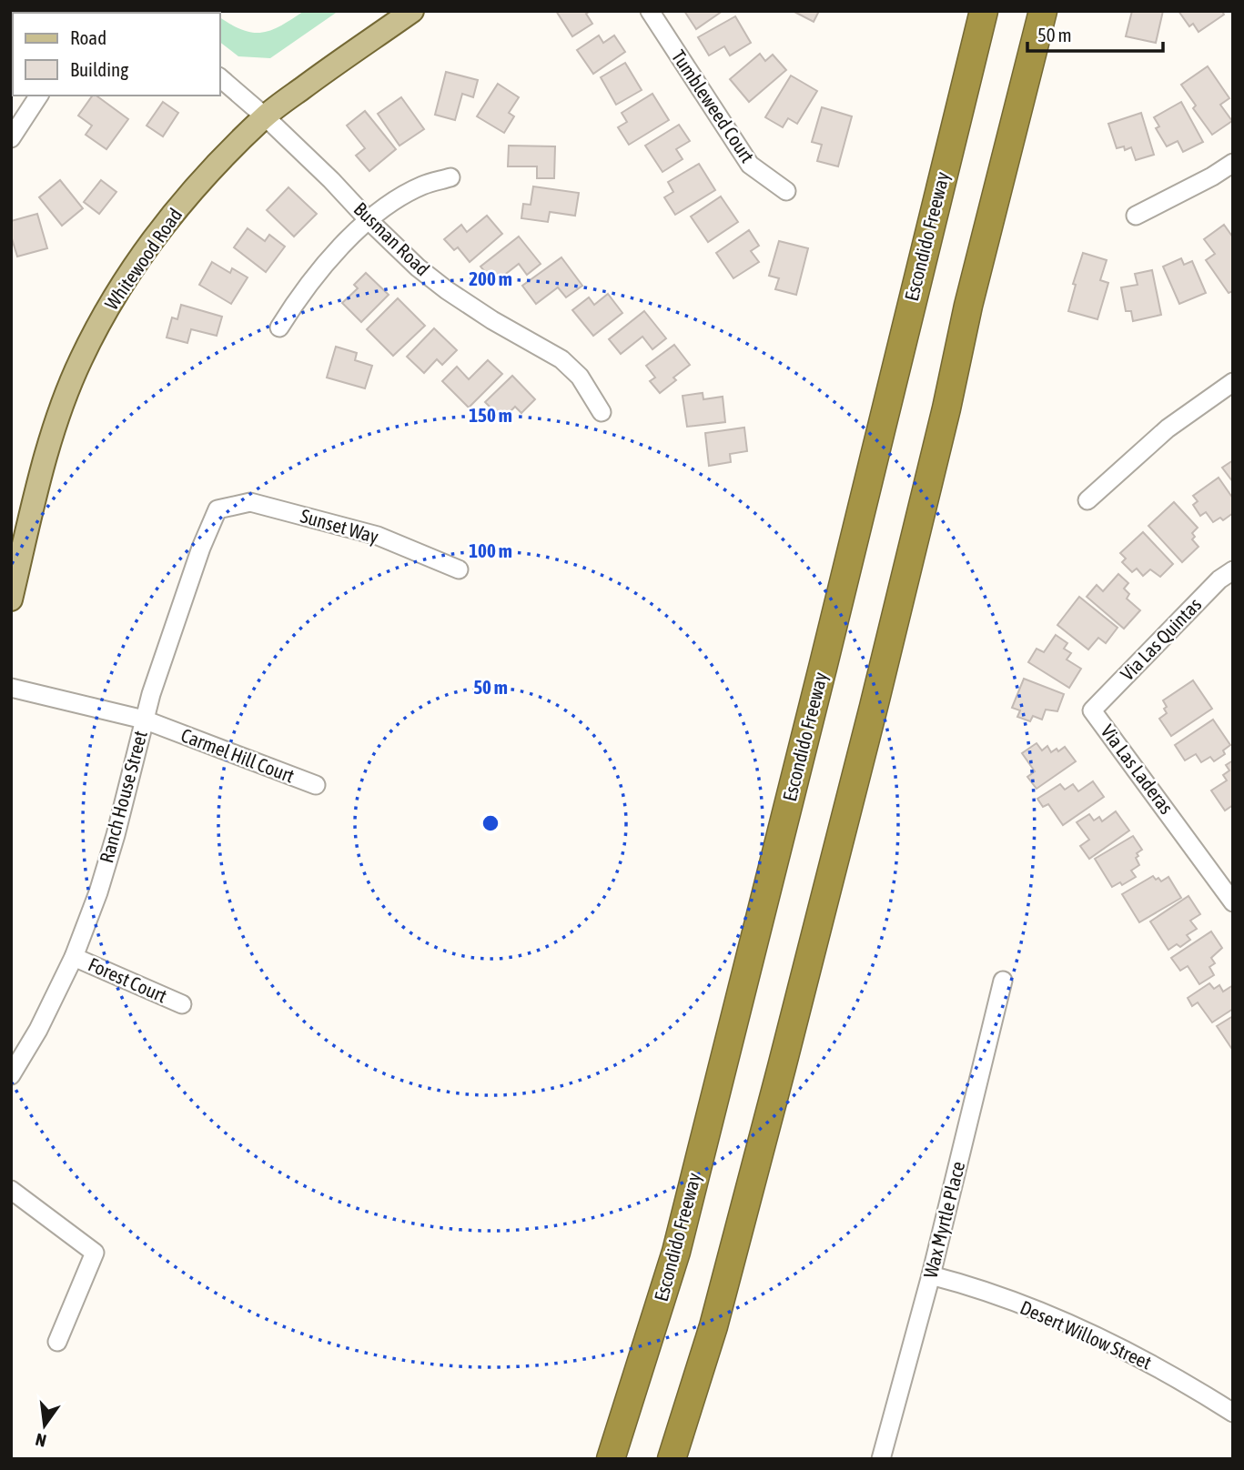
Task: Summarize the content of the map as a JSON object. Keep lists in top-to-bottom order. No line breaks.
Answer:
{"streets":{"highway":["Escondido Freeway"],"main road":["Whitewood Road"],"street":["Tumbleweed Court","Busman Road","Sunset Way","Via Las Quintas","Carmel Hill Court","Via Las Laderas","Ranch House Street","Forest Court","Wax Myrtle Place","Desert Willow Street"]},"crossings":[["Busman Road","Whitewood Road"],["Sunset Way","Ranch House Street"],["Via Las Quintas","Via Las Laderas"],["Carmel Hill Court","Ranch House Street"],["Ranch House Street","Forest Court"],["Wax Myrtle Place","Desert Willow Street"]],"legend":["Road","Building"],"scale_bar":"50 m","north":"bottom","rings":["200 m","150 m","100 m","50 m"]}
